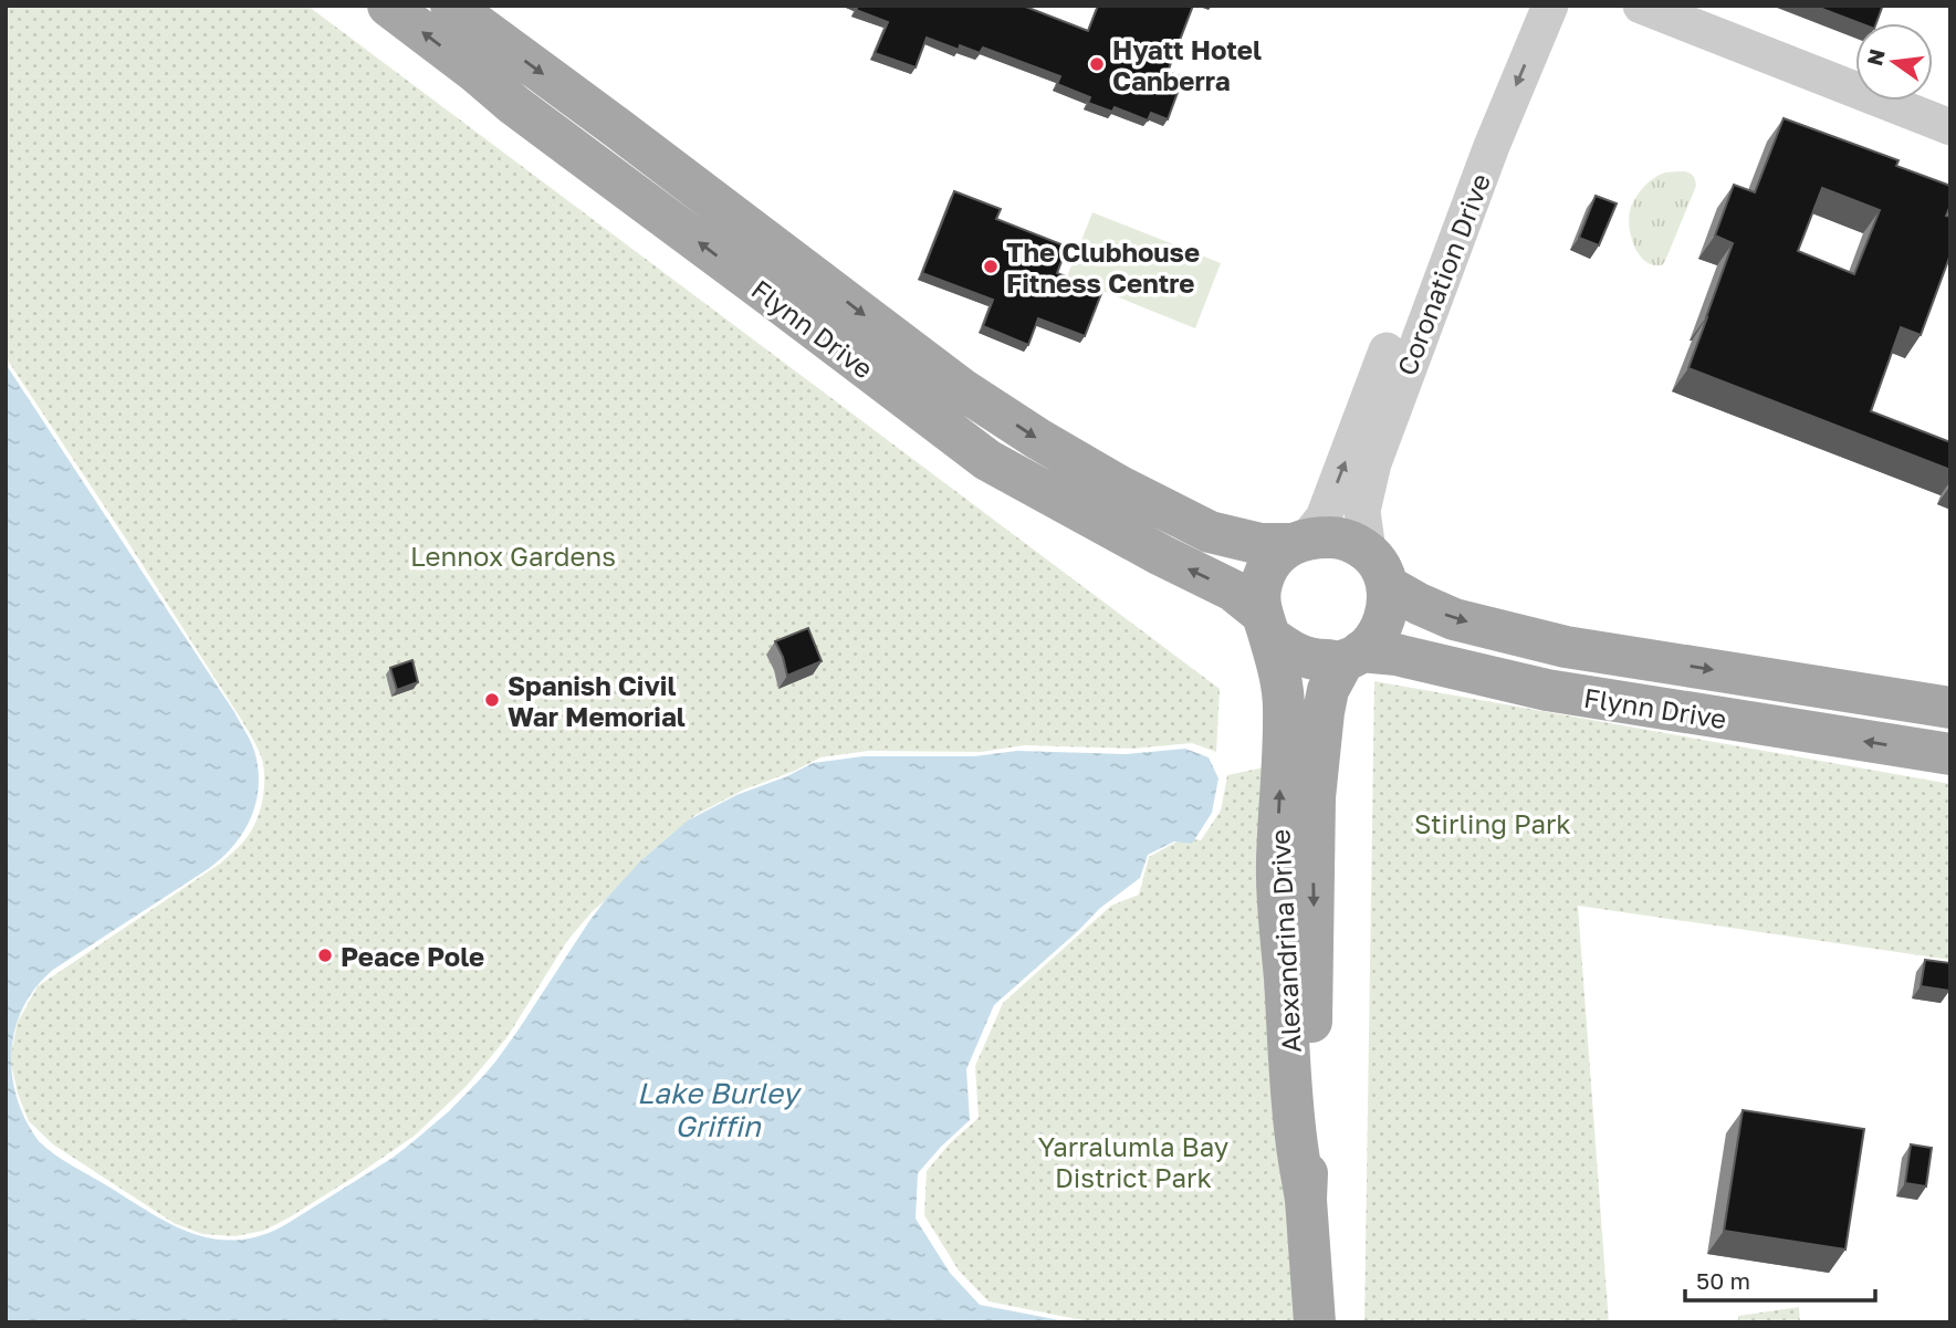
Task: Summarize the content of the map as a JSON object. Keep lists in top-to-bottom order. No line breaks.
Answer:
{"streets":{"main road":["Flynn Drive","Alexandrina Drive"],"street":["Coronation Drive"]},"crossings":[["Coronation Drive","Flynn Drive"],["Coronation Drive","Alexandrina Drive"],["Flynn Drive","Alexandrina Drive"]],"water":["Lake Burley Griffin"],"parks":["Lennox Gardens","Stirling Park","Yarralumla Bay District Park"],"places":["Hyatt Hotel Canberra","The Clubhouse Fitness Centre","Spanish Civil War Memorial","Peace Pole"],"scale_bar":"50 m","north":"left"}
